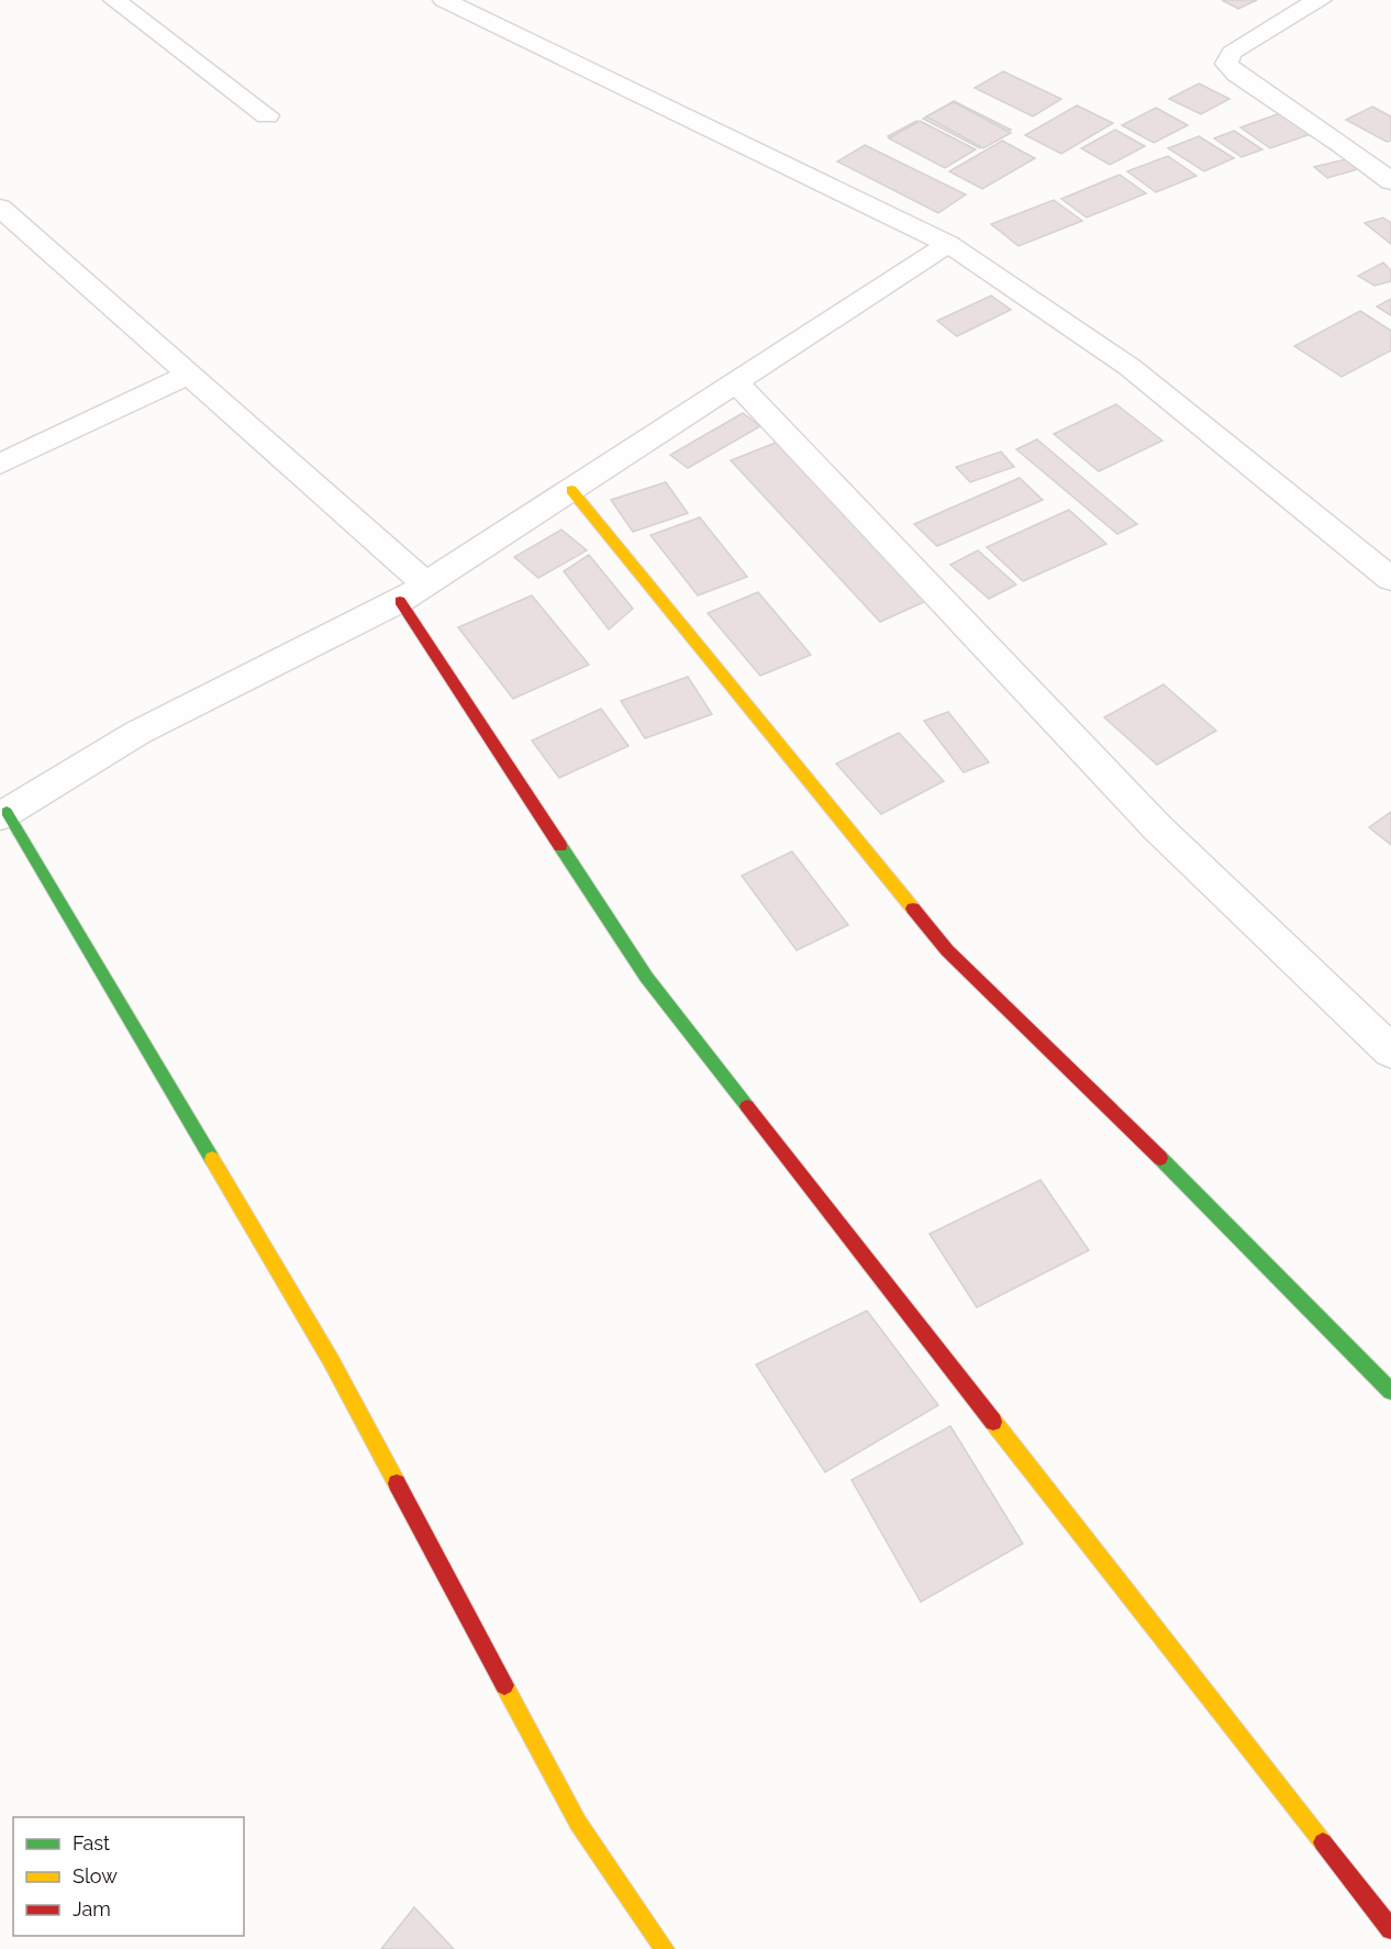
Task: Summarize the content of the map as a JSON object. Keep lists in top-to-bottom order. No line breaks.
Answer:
{"legend":["Fast","Slow","Jam"]}
